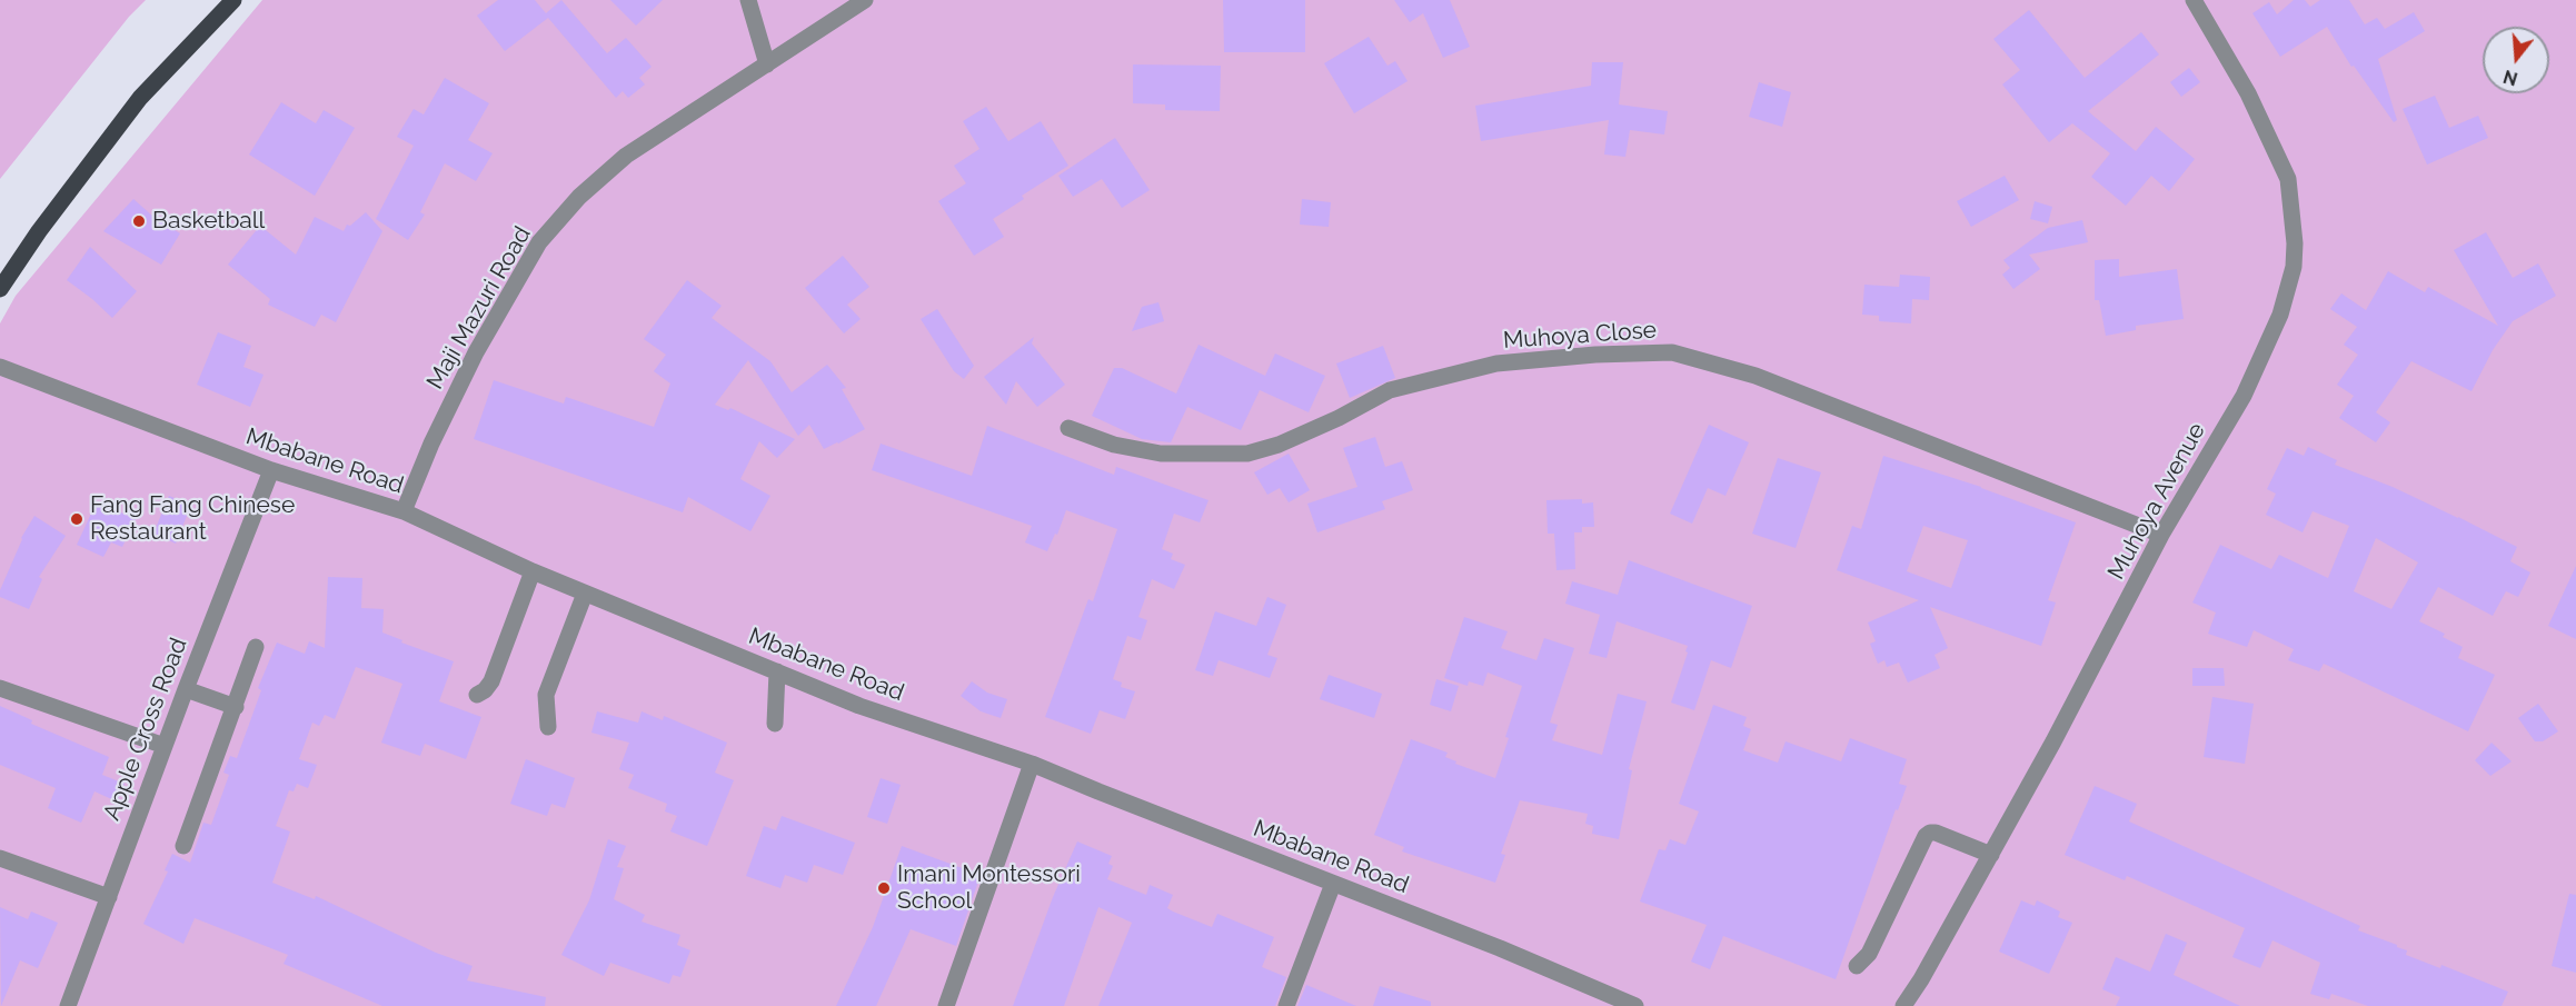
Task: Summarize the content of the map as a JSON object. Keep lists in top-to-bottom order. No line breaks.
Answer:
{"streets":{"street":["Maji Mazuri Road","Muhoya Close","Mbabane Road","Muhoya Avenue","Apple Cross Road"]},"crossings":[["Maji Mazuri Road","Mbabane Road"],["Muhoya Close","Muhoya Avenue"],["Mbabane Road","Apple Cross Road"]],"places":["Basketball","Fang Fang Chinese Restaurant","Imani Montessori School"],"north":"bottom"}
